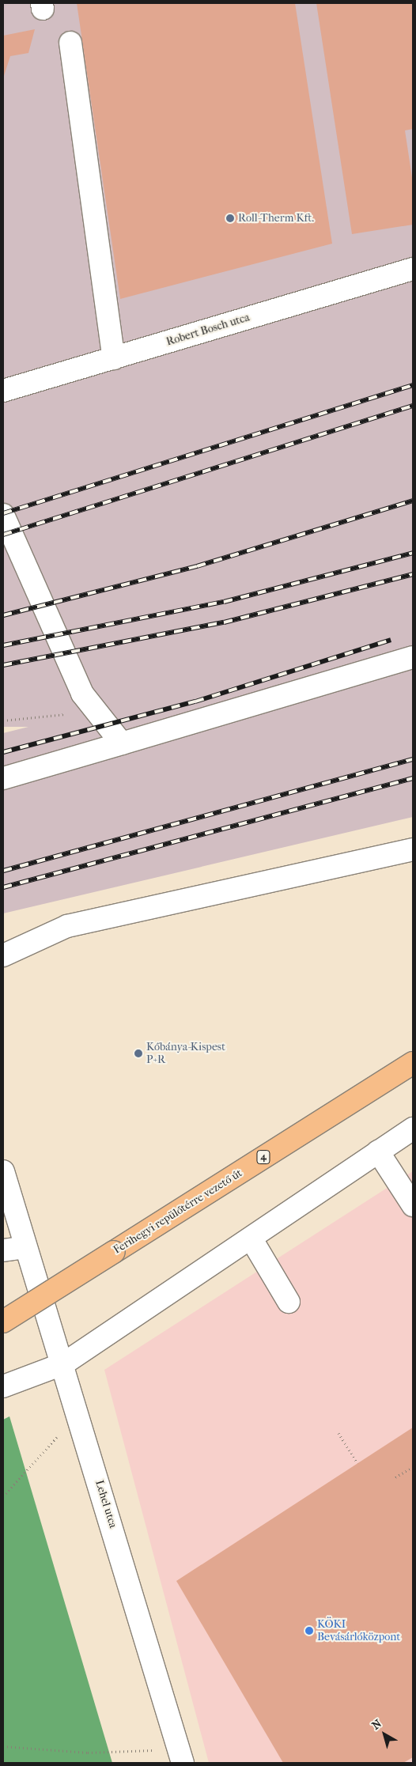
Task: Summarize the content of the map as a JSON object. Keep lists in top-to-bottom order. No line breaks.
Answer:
{"streets":{"main road":["4","Ferihegyi repülőtérre vezető út"],"street":["Robert Bosch utca","Lehel utca"]},"places":["Roll-Therm Kft.","Kőbánya-Kispest P+R","KÖKI Bevásárlóközpont"],"north":"top left"}
